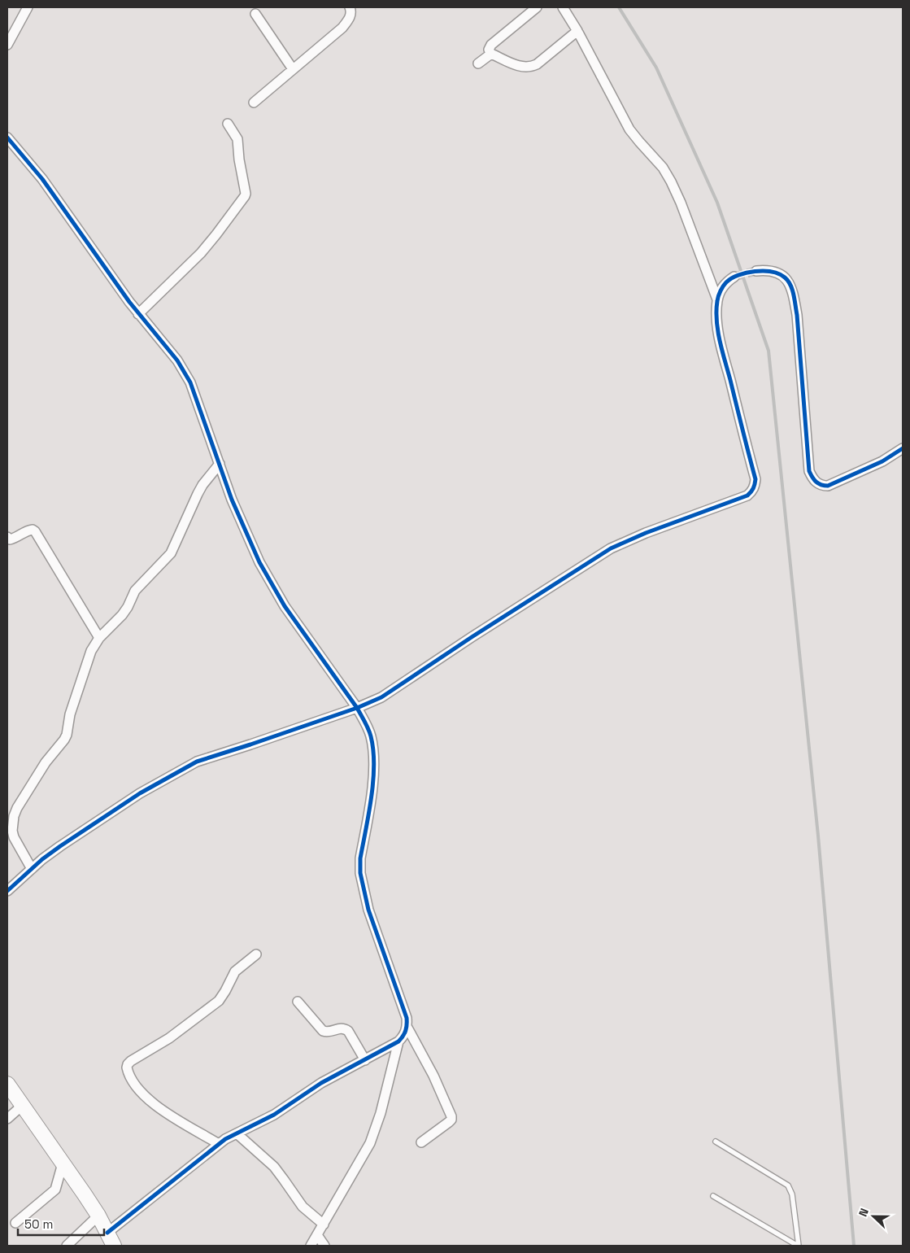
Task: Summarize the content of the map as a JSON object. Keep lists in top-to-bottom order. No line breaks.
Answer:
{"scale_bar":"50 m","north":"left"}
